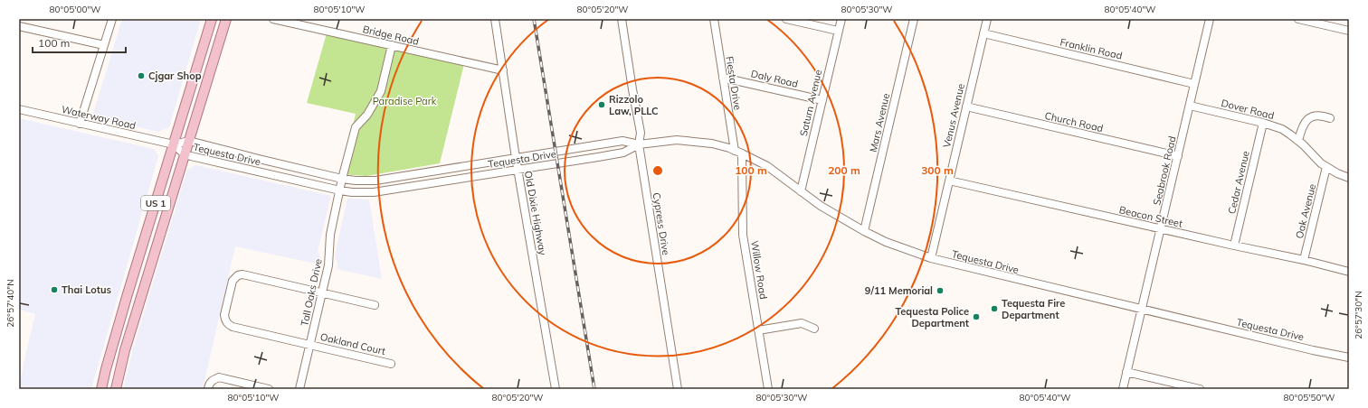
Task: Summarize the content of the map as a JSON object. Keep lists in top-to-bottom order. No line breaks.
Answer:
{"streets":{"main road":["US 1"],"street":["Bridge Road","Franklin Road","Daly Road","Fiesta Drive","Saturn Avenue","Dover Road","Venus Avenue","Waterway Road","Church Road","Mars Avenue","Tequesta Drive","Seabrook Road","Cedar Avenue","Oak Avenue","Old Dixie Highway","Beacon Street","Cypress Drive","Willow Road","Tall Oaks Drive","Oakland Court"]},"crossings":[["Bridge Road","Old Dixie Highway"],["Bridge Road","Tall Oaks Drive"],["Franklin Road","Venus Avenue"],["Franklin Road","Seabrook Road"],["Daly Road","Fiesta Drive"],["Daly Road","Saturn Avenue"],["Fiesta Drive","Tequesta Drive"],["Fiesta Drive","Willow Road"],["Saturn Avenue","Tequesta Drive"],["Dover Road","Seabrook Road"],["Dover Road","Cedar Avenue"],["Dover Road","Oak Avenue"],["Venus Avenue","Church Road"],["Venus Avenue","Tequesta Drive"],["Venus Avenue","Beacon Street"],["Waterway Road","Tequesta Drive"],["Waterway Road","US 1"],["Church Road","Seabrook Road"],["Mars Avenue","Tequesta Drive"],["Tequesta Drive","Seabrook Road"],["Tequesta Drive","US 1"],["Tequesta Drive","Old Dixie Highway"],["Tequesta Drive","Cypress Drive"],["Tequesta Drive","Willow Road"],["Tequesta Drive","Tall Oaks Drive"],["Seabrook Road","Beacon Street"],["Cedar Avenue","Beacon Street"],["Oak Avenue","Beacon Street"],["Tall Oaks Drive","Oakland Court"]],"parks":["Paradise Park"],"places":["Cjgar Shop","Rizzolo Law, PLLC","Thai Lotus","9/11 Memorial","Tequesta Fire Department","Tequesta Police Department"],"scale_bar":"100 m","coordinates":["80°05'00\"W","80°05'10\"W","80°05'20\"W","80°05'30\"W","80°05'40\"W","26°57'40\"N","26°57'30\"N","80°05'50\"W"],"rings":["100 m","200 m","300 m"]}
